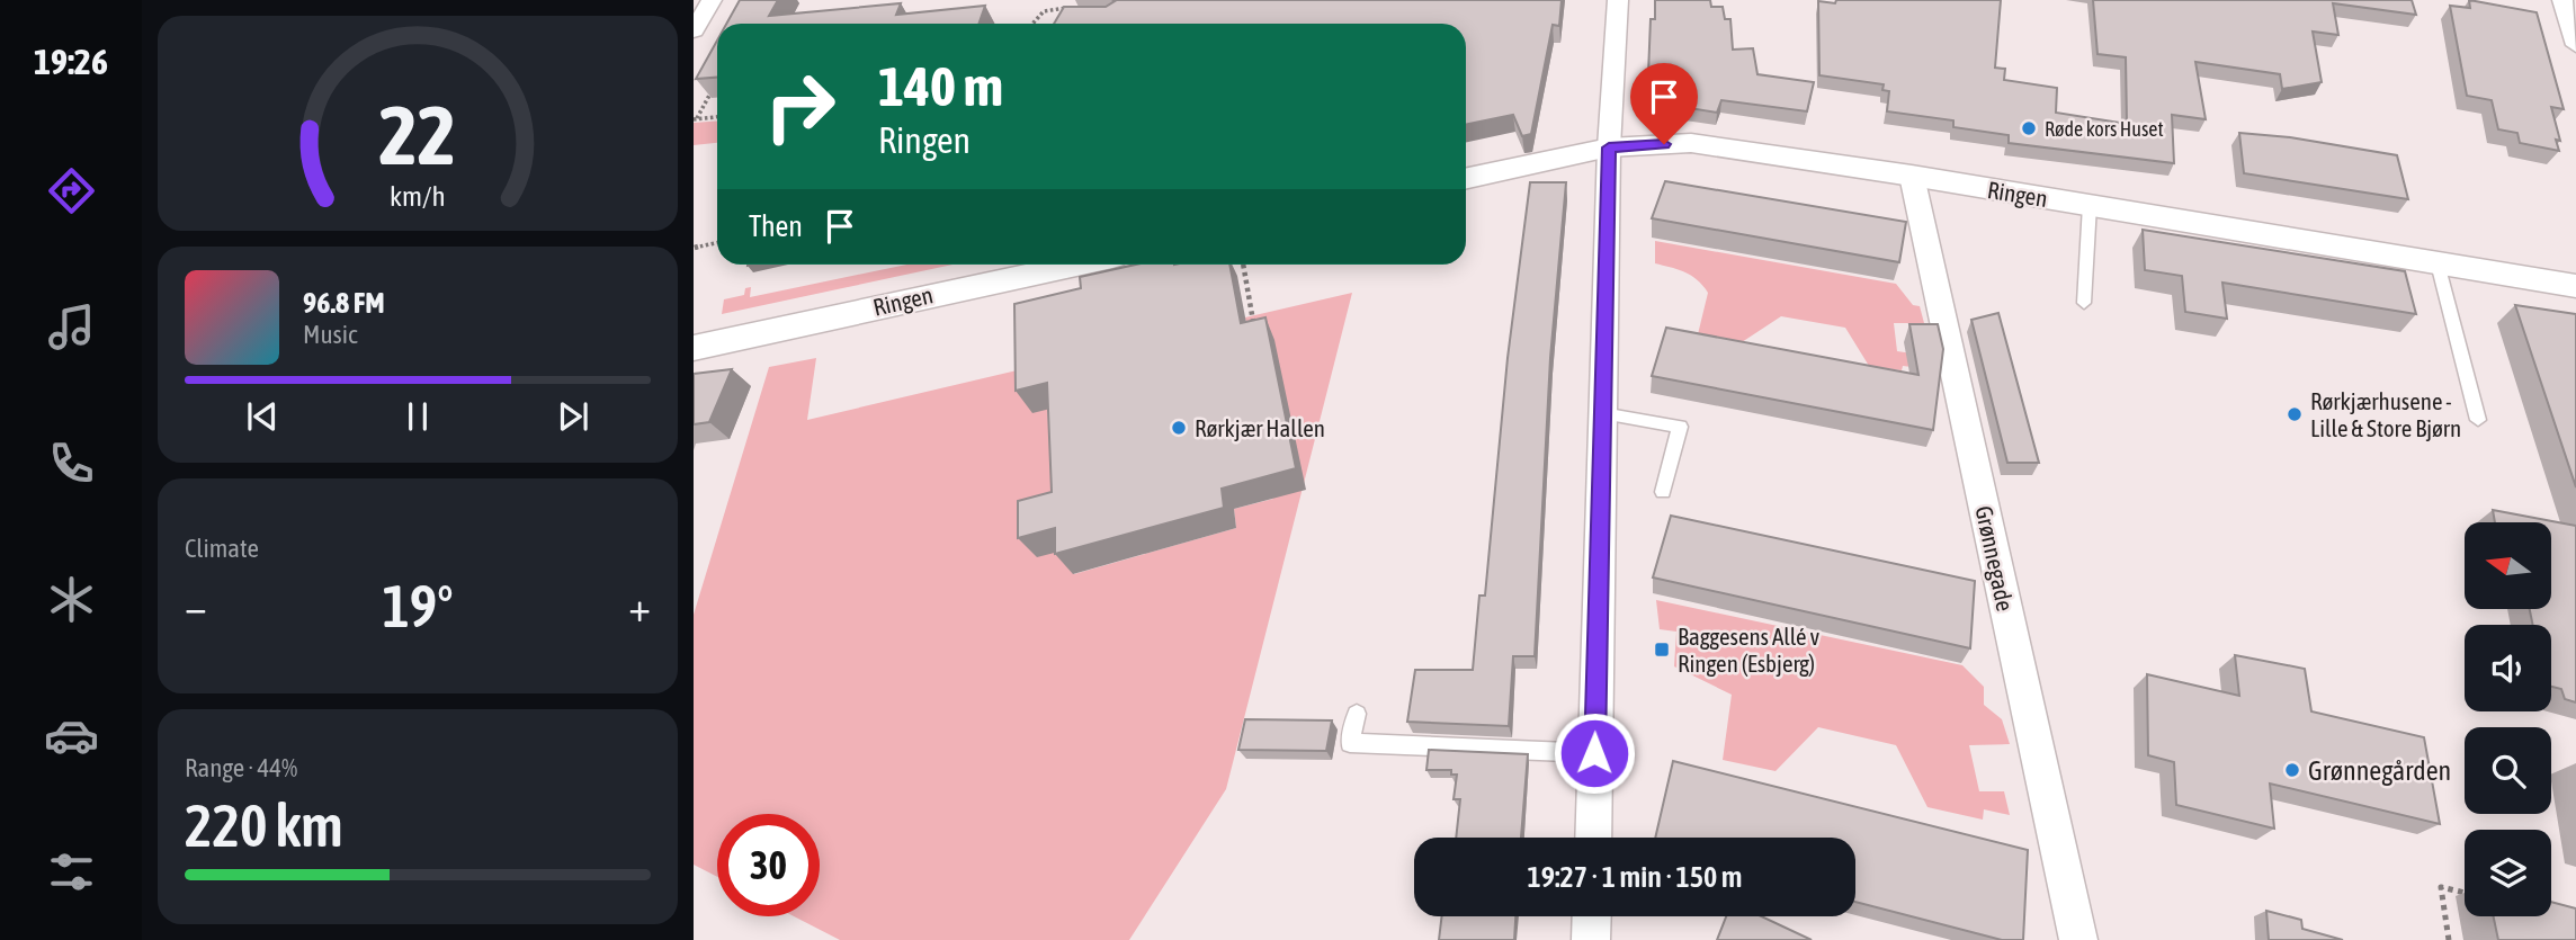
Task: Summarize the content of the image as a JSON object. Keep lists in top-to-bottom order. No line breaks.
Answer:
{"streets":{"street":["Ringen","Grønnegade"]},"crossings":[["Ringen","Grønnegade"]],"places":{"other":["Røde kors Huset","Rørkjærhusene - Lille & Store Bjørn","Rørkjær Hallen","Grønnegården"],"transit":["Baggesens Allé v Ringen (Esbjerg)"]},"north":"left","page":{"tabs":"19:26","turn":["140 m","Ringen"],"then":"Then","song":["96.8 FM","Music"],"tile":["Climate",["Range · 44%","220 km"]],"heat":["−","19°","+"],"limit":"30","trip":"19:27 · 1 min · 150 m","gauge":["22","km/h"]}}
